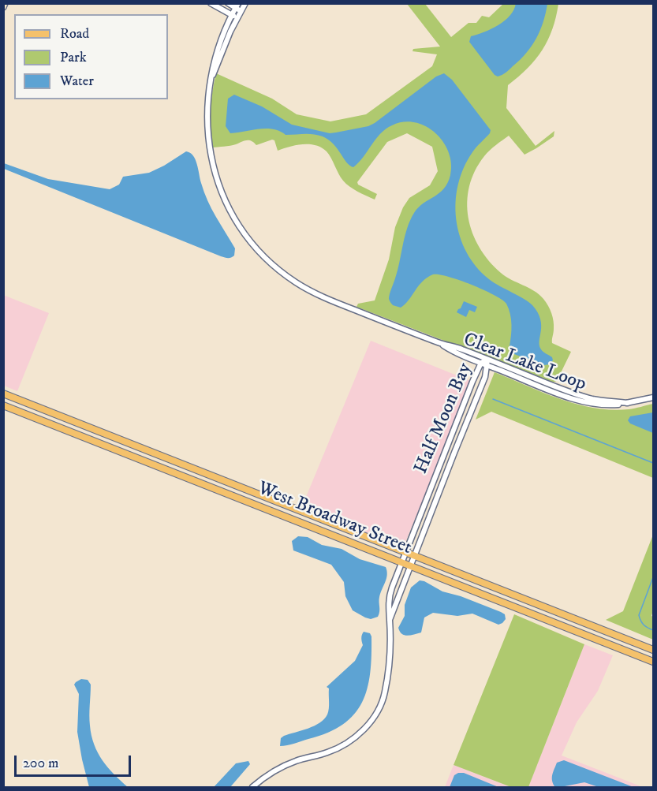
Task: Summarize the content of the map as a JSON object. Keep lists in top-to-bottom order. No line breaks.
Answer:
{"streets":{"main road":["West Broadway Street"],"street":["Clear Lake Loop","Half Moon Bay"]},"crossings":[["Clear Lake Loop","Half Moon Bay"],["Half Moon Bay","West Broadway Street"]],"legend":["Road","Park","Water"],"scale_bar":"200 m"}
